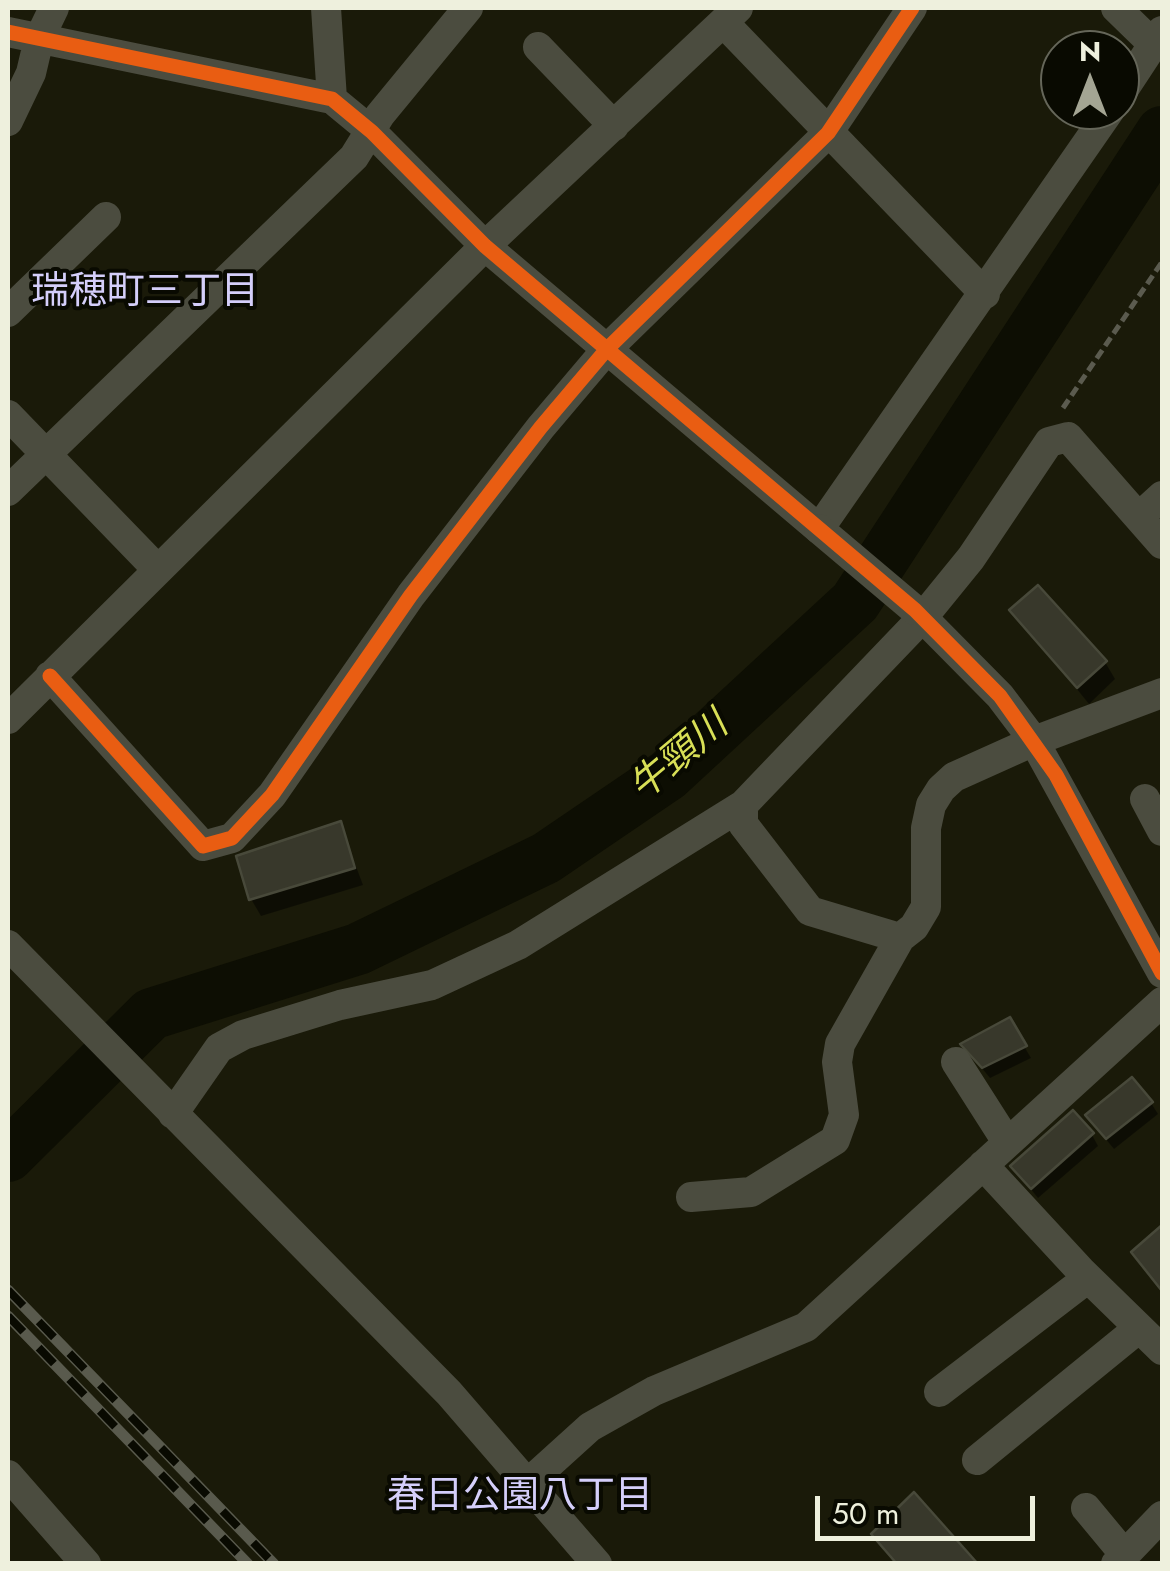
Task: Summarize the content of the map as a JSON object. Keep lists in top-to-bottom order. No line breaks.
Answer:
{"districts":["瑞穂町三丁目","春日公園八丁目"],"water":["牛頸川"],"scale_bar":"50 m","north":"top"}
